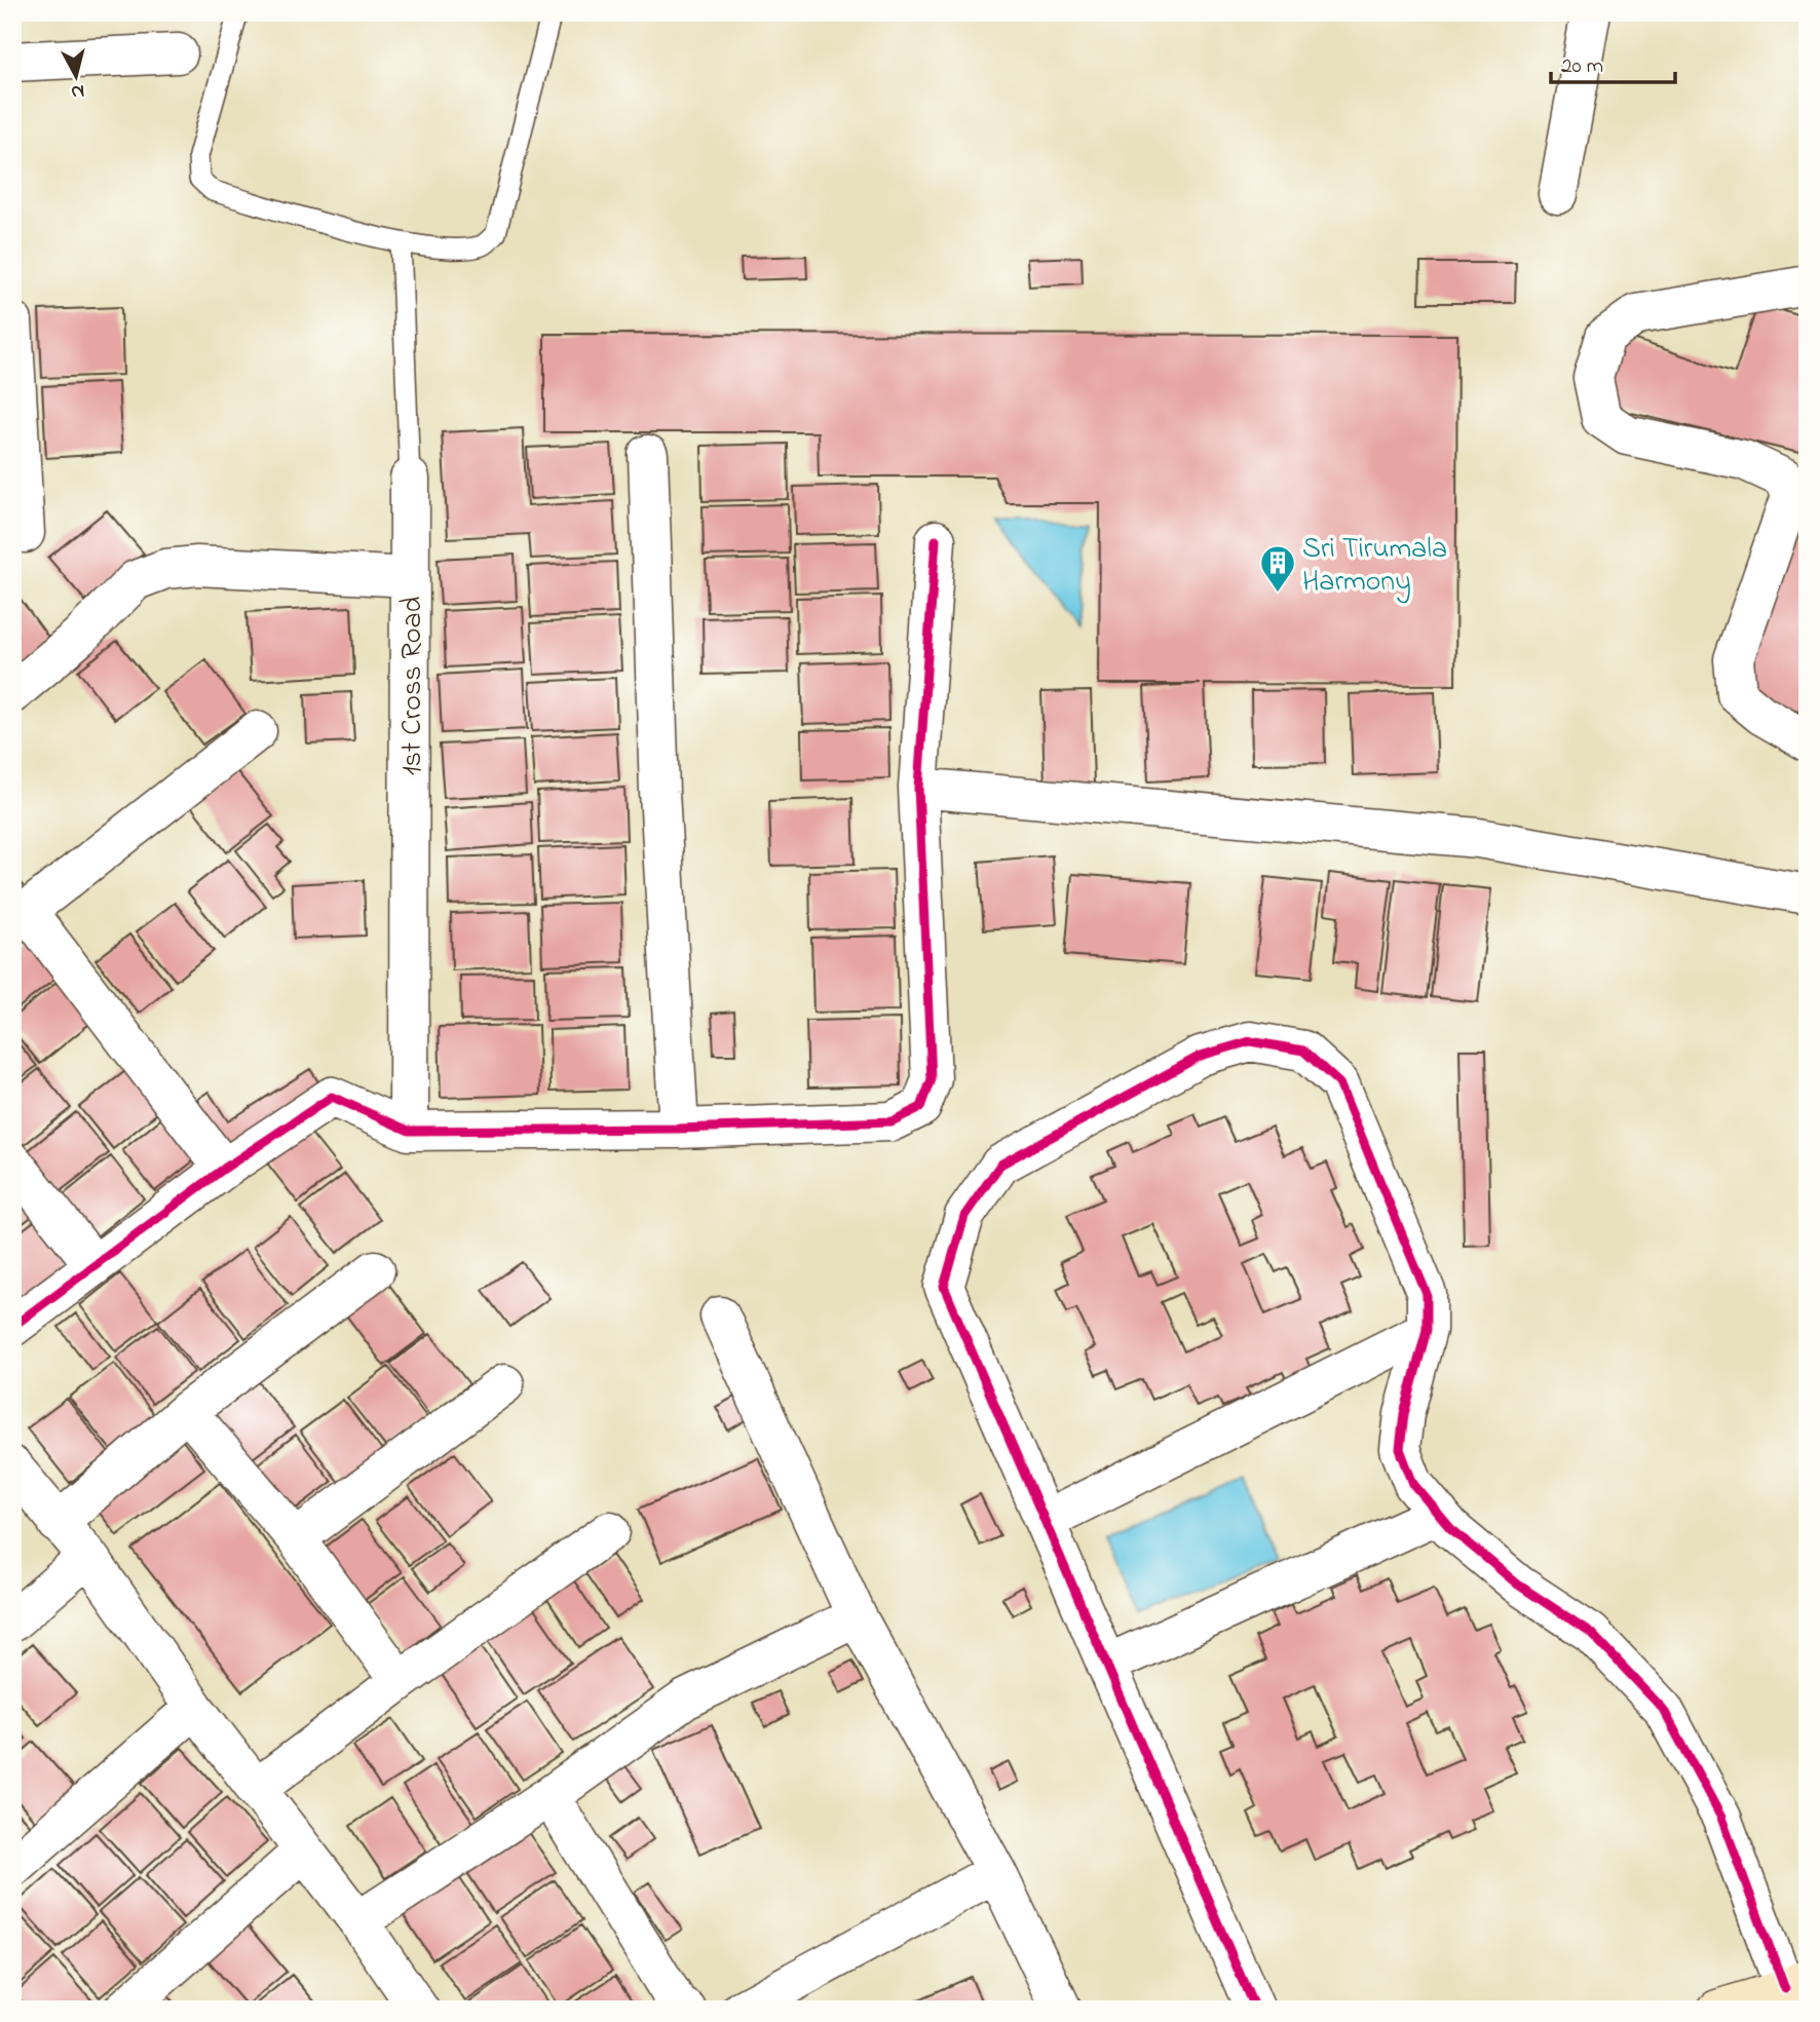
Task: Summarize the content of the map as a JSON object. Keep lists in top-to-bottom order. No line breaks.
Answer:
{"streets":{"street":["1st Cross Road"]},"places":{"building":["Sri Tirumala Harmony"]},"scale_bar":"20 m","north":"bottom"}
